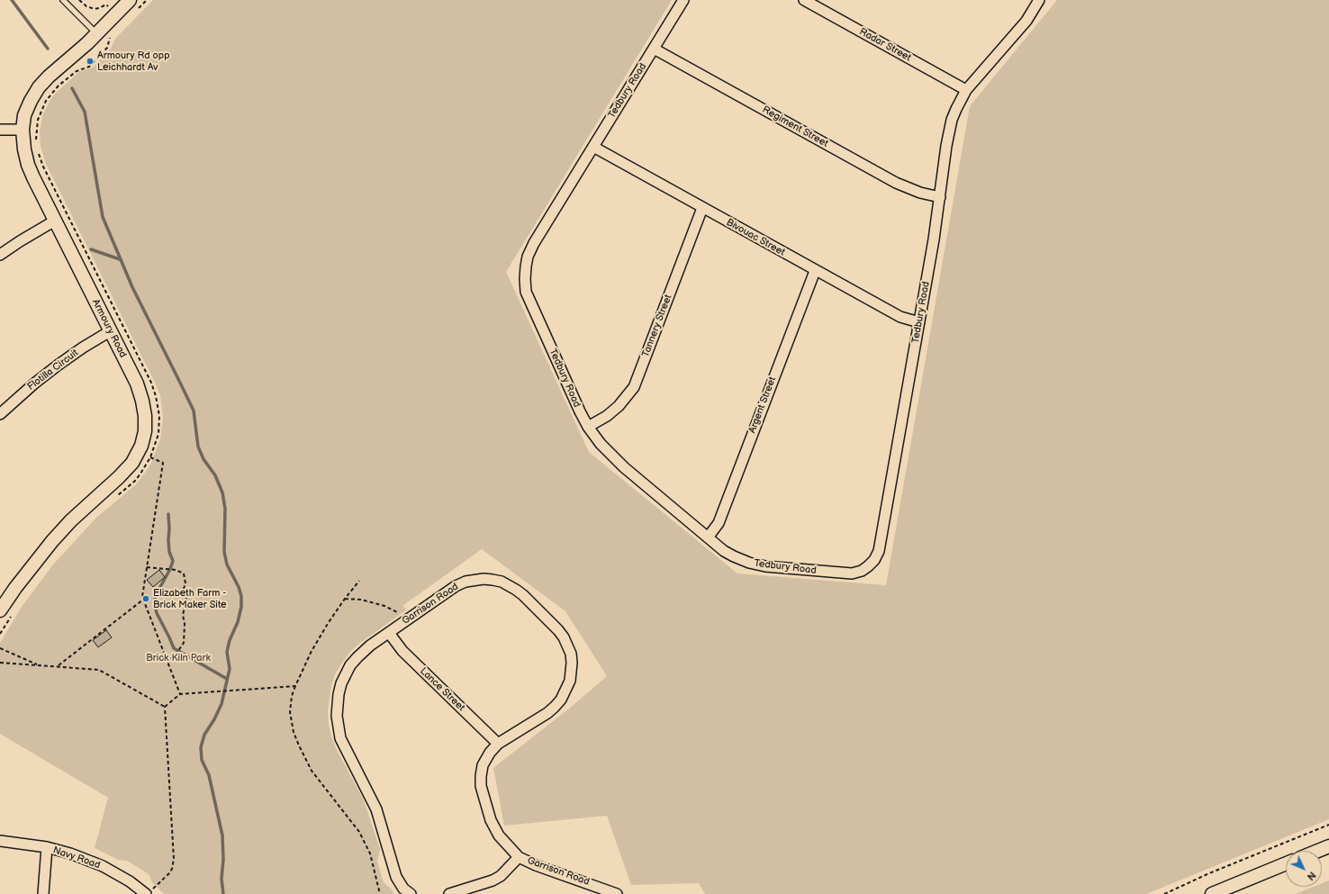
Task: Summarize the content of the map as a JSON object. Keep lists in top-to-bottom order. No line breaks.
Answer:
{"streets":{"street":["Radar Street","Tedbury Road","Regiment Street","Bivouac Street","Tannery Street","Armoury Road","Flotilla Circuit","Argent Street","Garrison Road","Lance Street","Navy Road"]},"crossings":[["Radar Street","Tedbury Road"],["Tedbury Road","Regiment Street"],["Tedbury Road","Bivouac Street"],["Tedbury Road","Tannery Street"],["Tedbury Road","Argent Street"],["Bivouac Street","Tannery Street"],["Bivouac Street","Argent Street"],["Armoury Road","Flotilla Circuit"],["Garrison Road","Lance Street"]],"parks":["Brick Kiln Park"],"places":["Armoury Rd opp Leichhardt Av","Elizabeth Farm - Brick Maker Site"],"north":"bottom right"}
